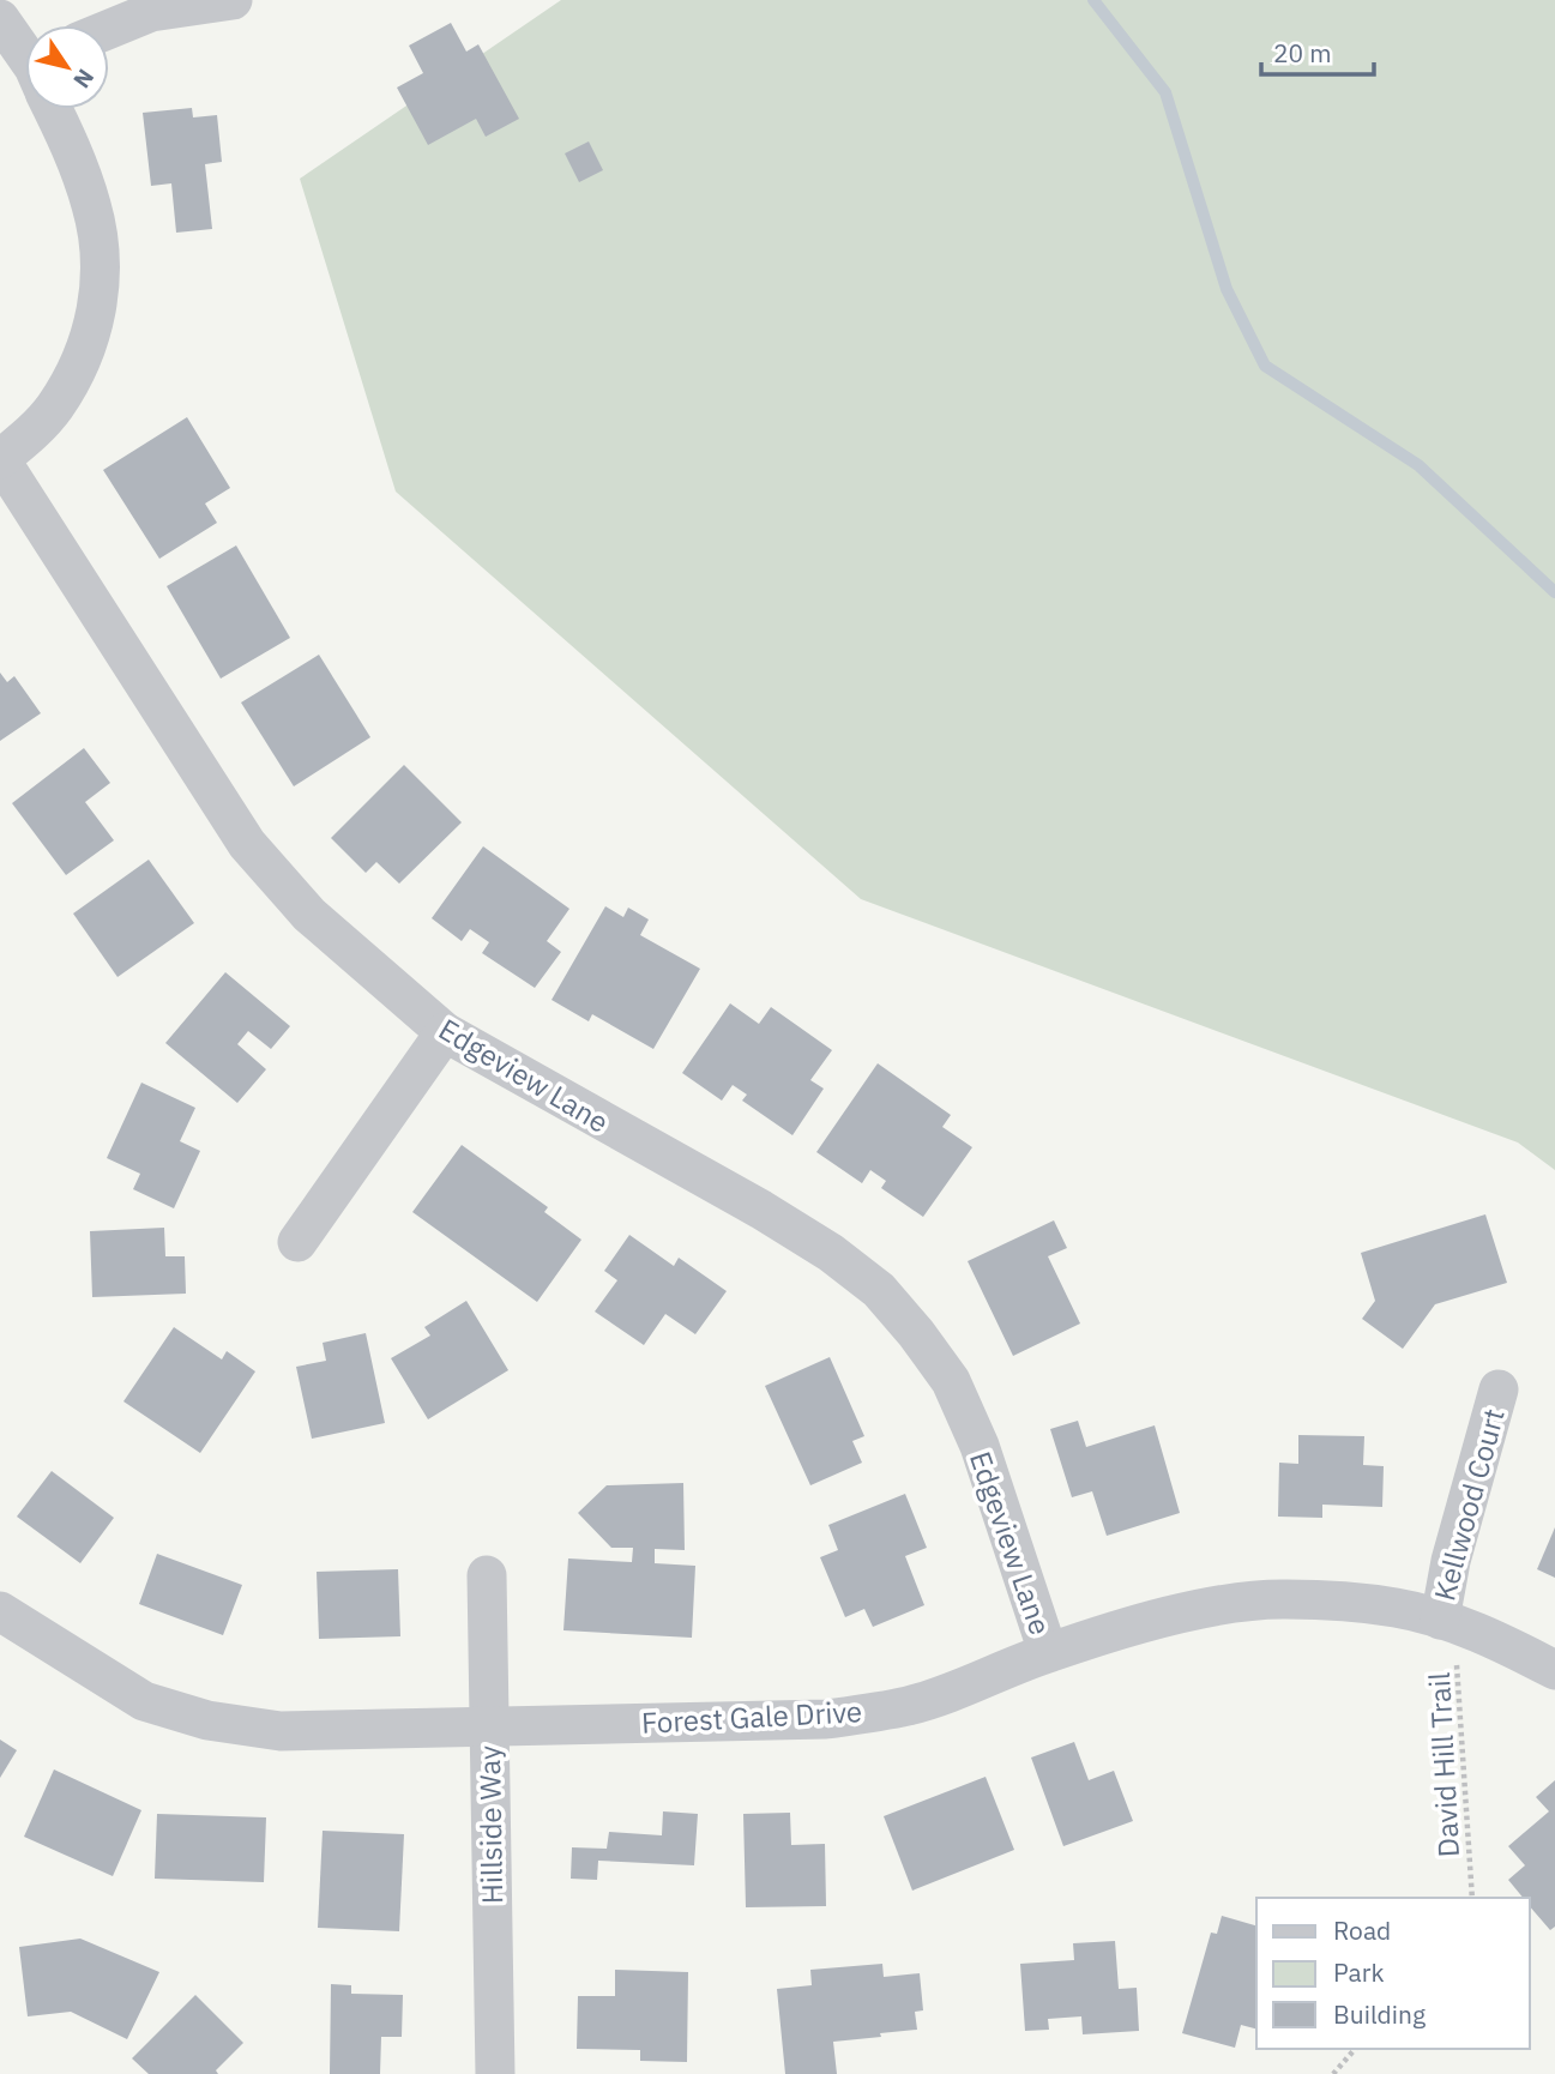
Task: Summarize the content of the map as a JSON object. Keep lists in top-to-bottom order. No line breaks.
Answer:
{"streets":{"street":["Edgeview Lane","Kellwood Court","Forest Gale Drive","Hillside Way"],"path":["David Hill Trail"]},"crossings":[["Edgeview Lane","Forest Gale Drive"],["Kellwood Court","Forest Gale Drive"],["Kellwood Court","David Hill Trail"],["Forest Gale Drive","David Hill Trail"],["Forest Gale Drive","Hillside Way"]],"legend":["Road","Park","Building"],"scale_bar":"20 m","north":"bottom right"}
